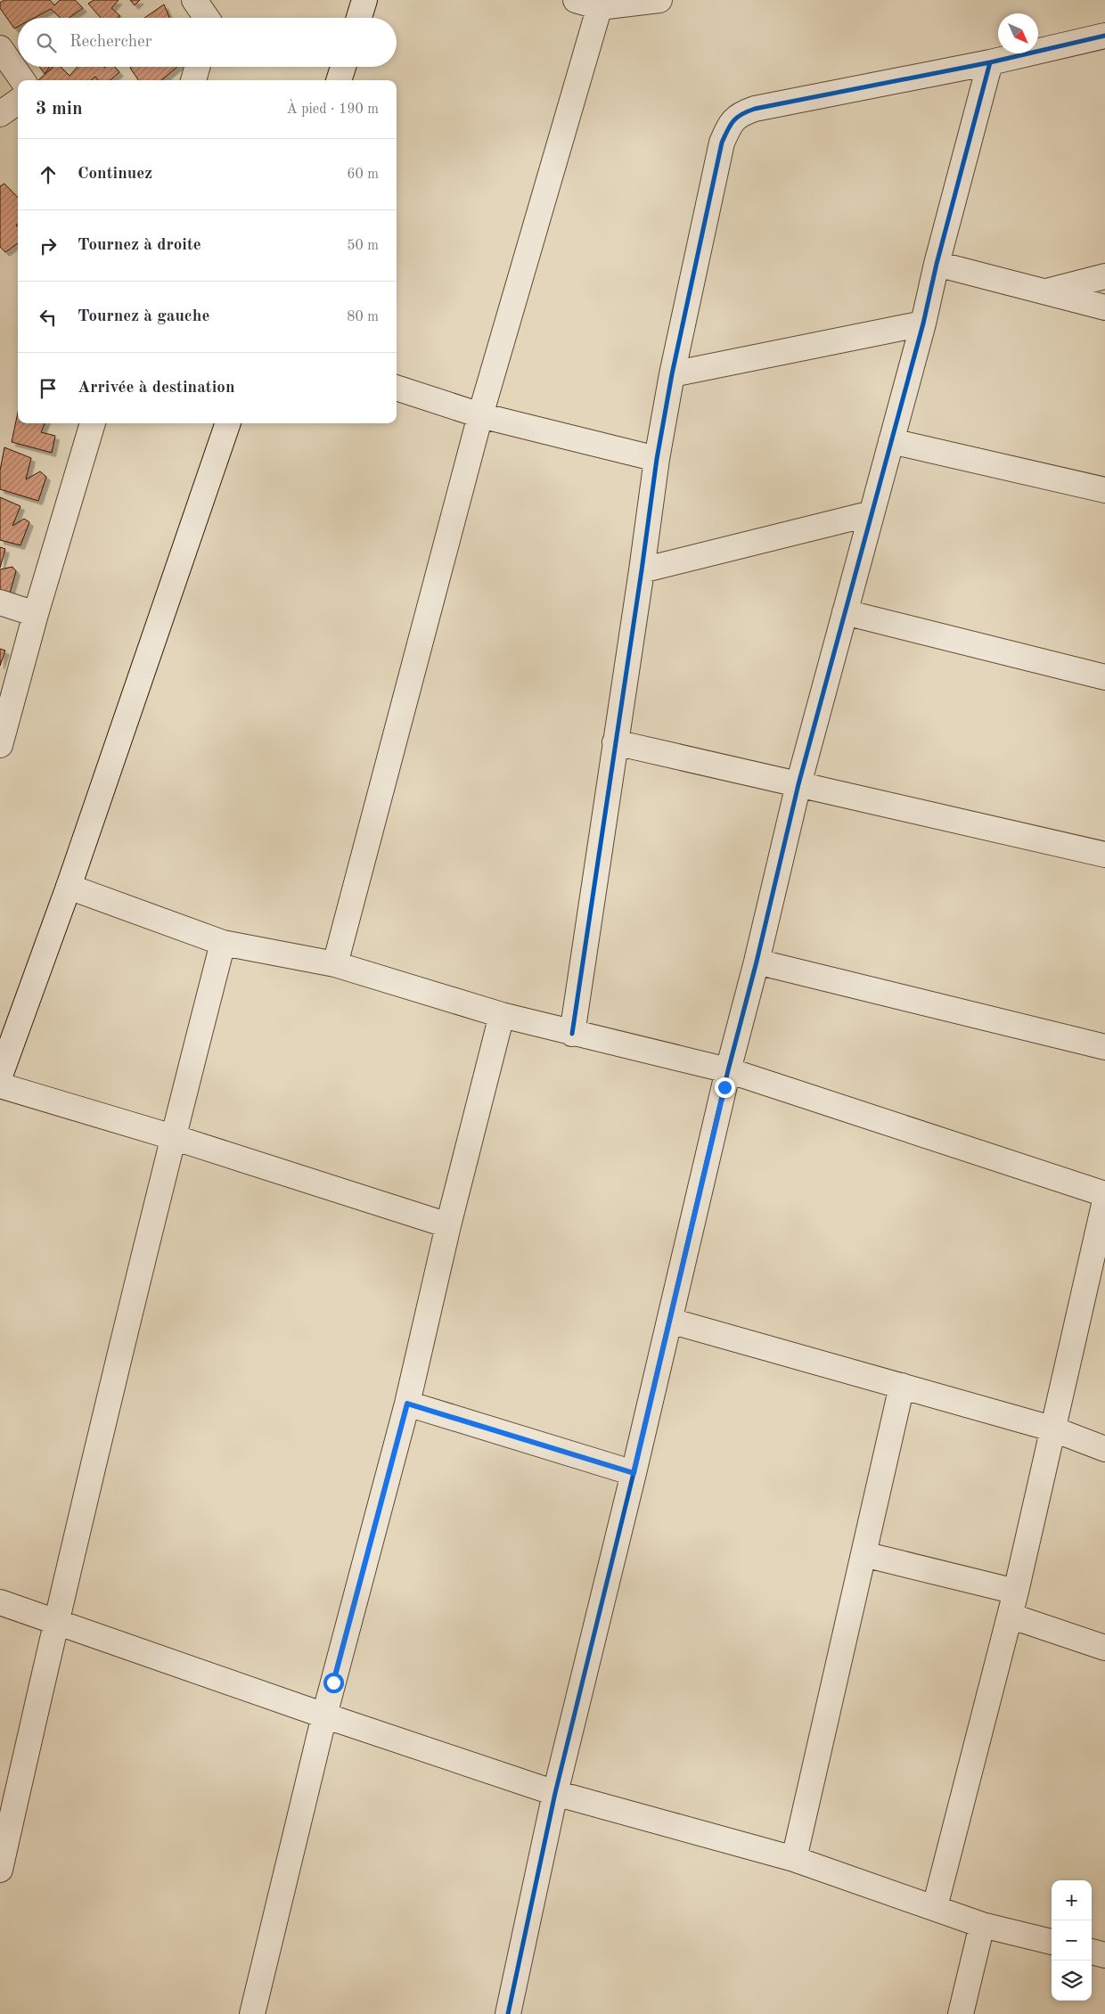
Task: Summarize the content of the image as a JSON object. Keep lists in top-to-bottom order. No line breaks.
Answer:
{"north":"bottom right","page":{"search":"Rechercher","heading":["3 min","À pied · 190 m"],"list":[["Continuez","60 m"],["Tournez à droite","50 m"],["Tournez à gauche","80 m"],"Arrivée à destination"],"map_buttons":["+","−"]}}
